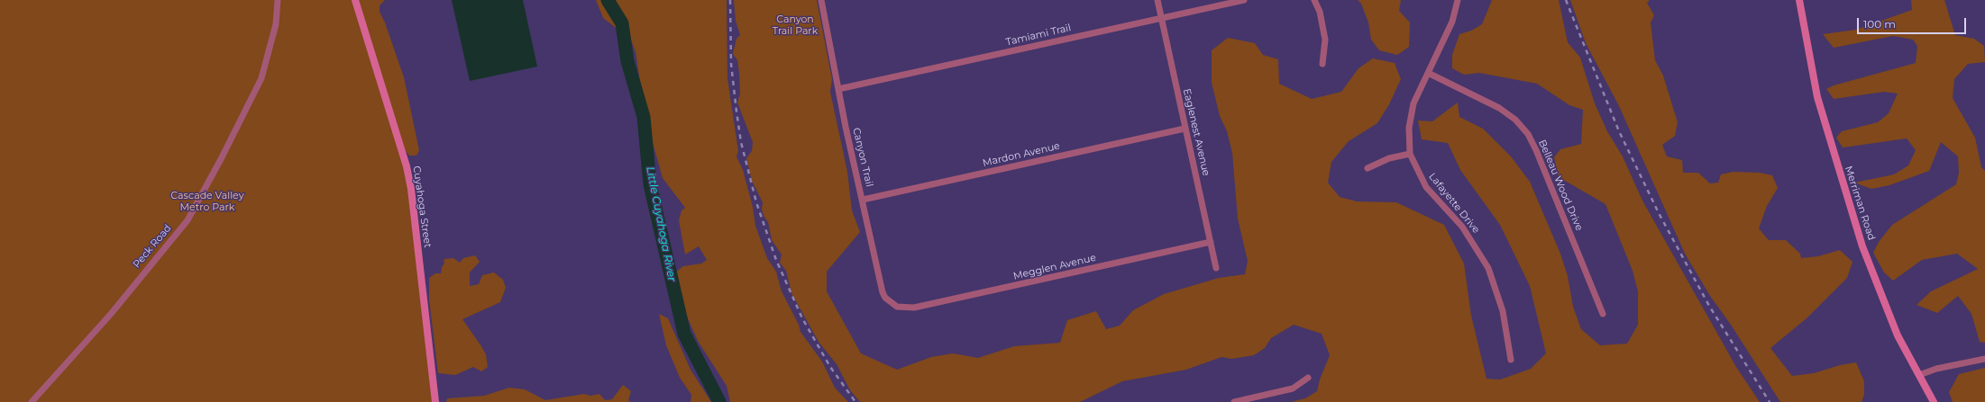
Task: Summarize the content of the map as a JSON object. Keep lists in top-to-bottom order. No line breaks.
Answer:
{"streets":{"main road":["Merriman Road","Cuyahoga Street"],"street":["Tamiami Trail","Eaglenest Avenue","Mardon Avenue","Canyon Trail","Belleau Wood Drive","Lafayette Drive","Peck Road","Megglen Avenue"]},"crossings":[["Tamiami Trail","Eaglenest Avenue"],["Tamiami Trail","Canyon Trail"],["Eaglenest Avenue","Mardon Avenue"],["Eaglenest Avenue","Megglen Avenue"],["Mardon Avenue","Canyon Trail"],["Canyon Trail","Megglen Avenue"],["Belleau Wood Drive","Lafayette Drive"]],"water":["Little Cuyahoga River"],"parks":["Canyon Trail Park","Cascade Valley Metro Park"],"scale_bar":"100 m"}
